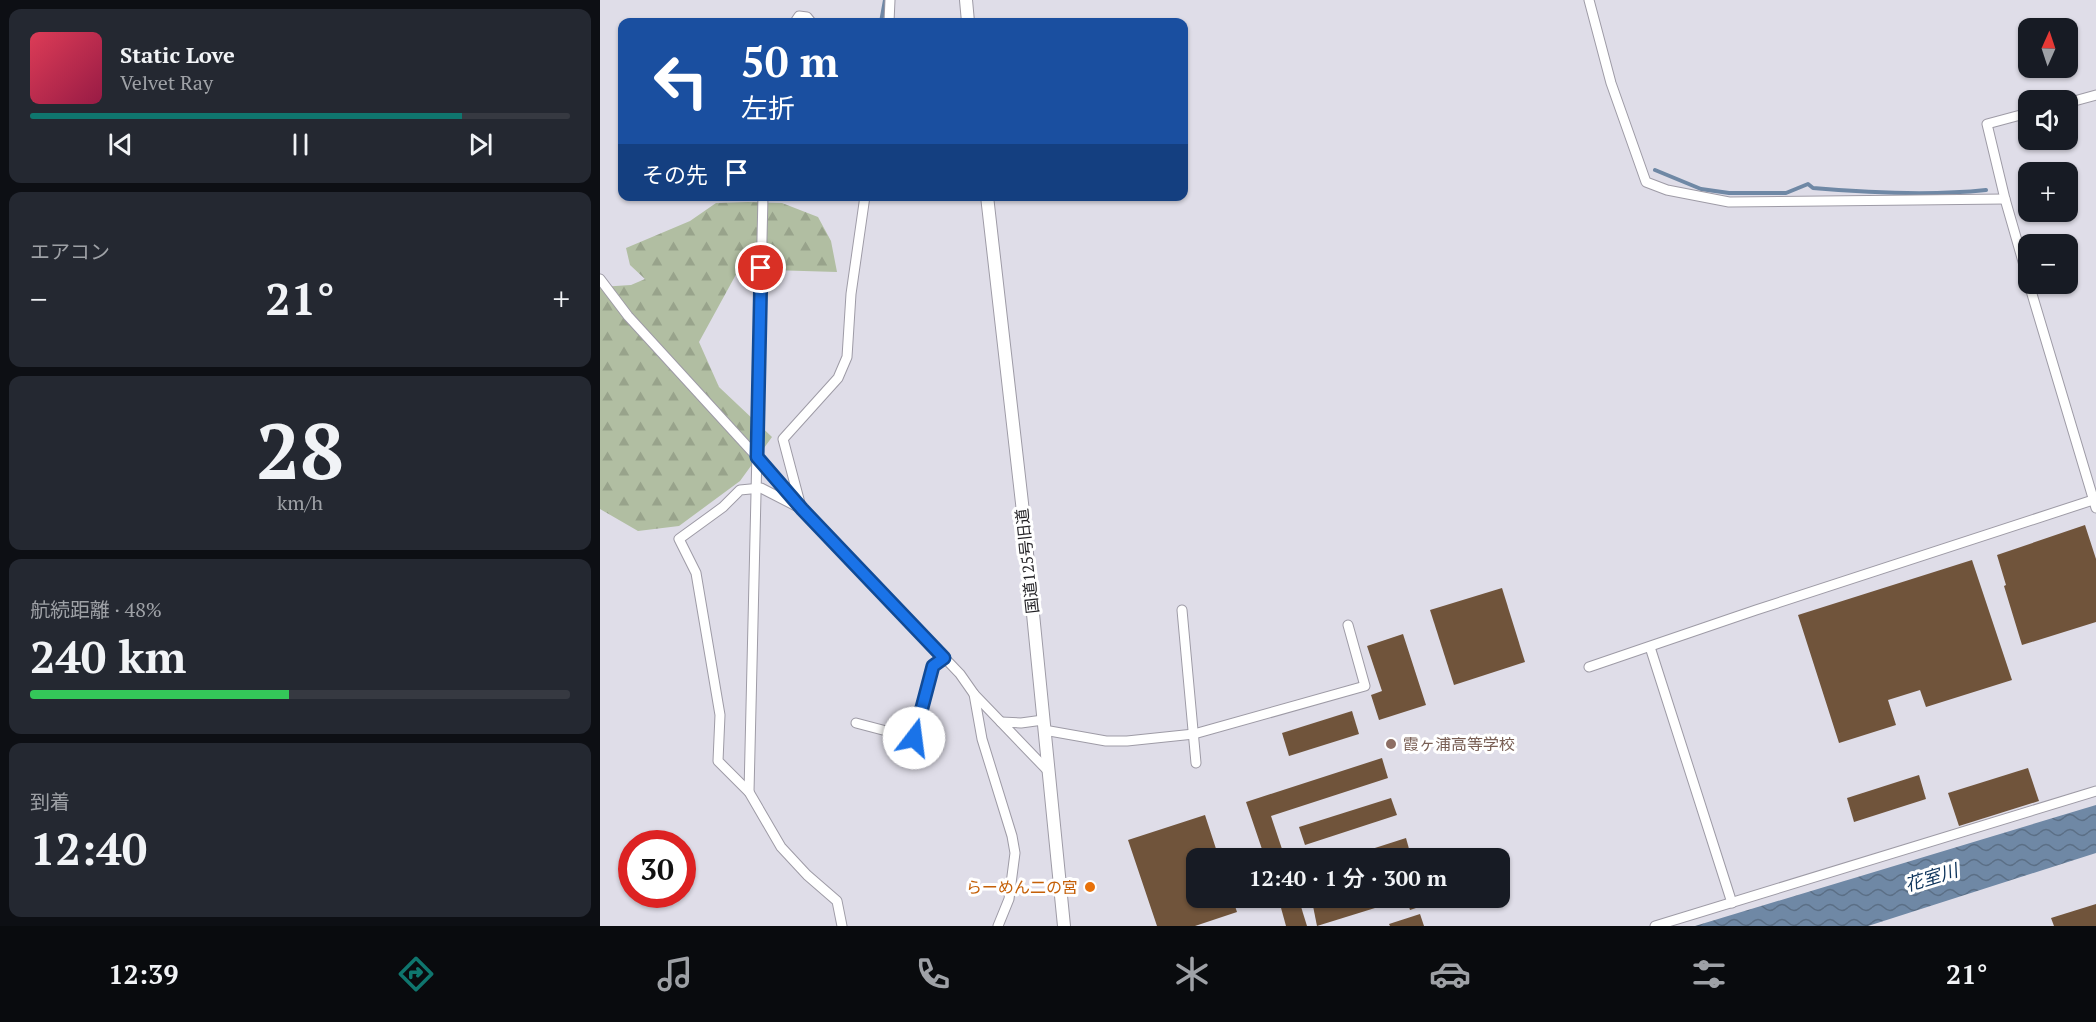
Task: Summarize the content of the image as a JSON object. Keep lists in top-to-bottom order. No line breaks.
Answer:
{"streets":{"street":["国道125号旧道"]},"water":["花室川"],"places":["霞ヶ浦高等学校","らーめん二の宮"],"north":"top","page":{"map_buttons":["+","−"],"turn":["50 m","左折"],"song":["Static Love","Velvet Ray"],"then":"その先","tile":["エアコン",["28","km/h"],["航続距離 · 48%","240 km"],["到着","12:40"]],"heat":["−","21°","+"],"limit":"30","trip":"12:40 · 1 分 · 300 m","tabs":["12:39","21°"]}}
